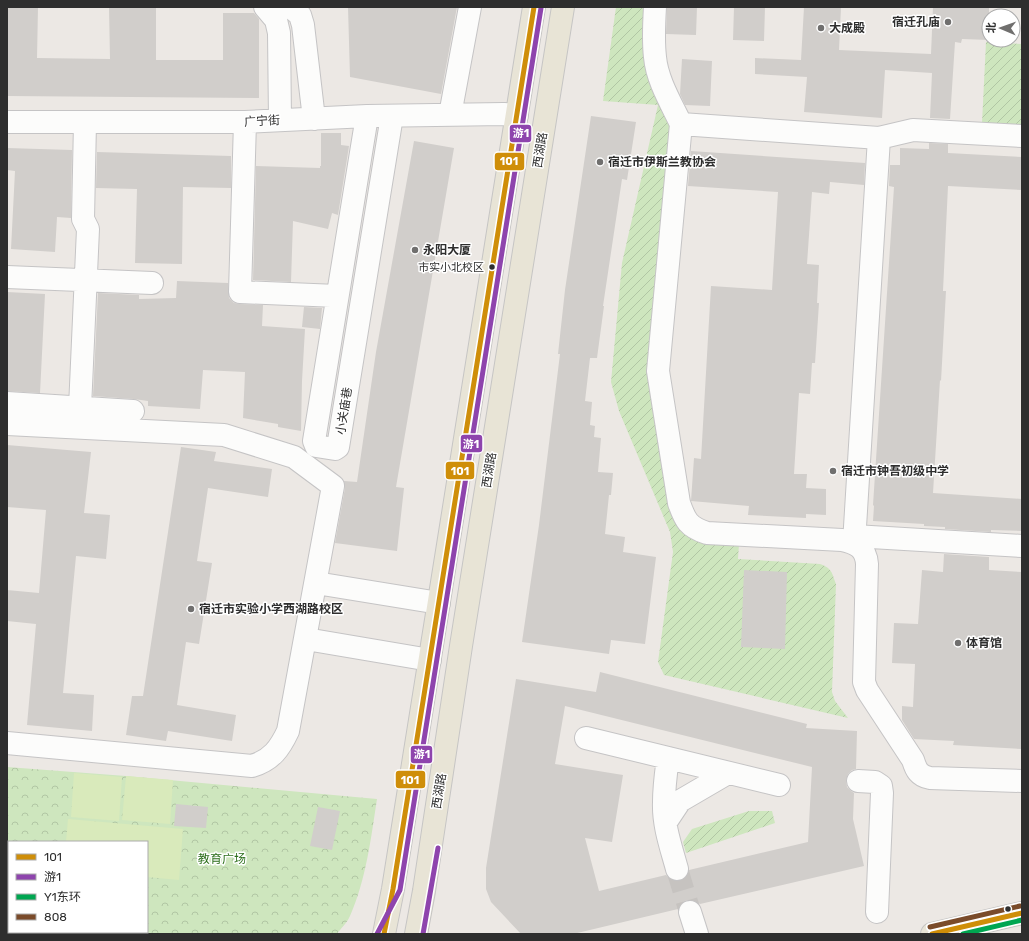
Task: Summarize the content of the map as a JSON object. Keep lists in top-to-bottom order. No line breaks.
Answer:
{"streets":{"main road":["西湖路"],"street":["广宁街","小关庙巷"]},"crossings":[["广宁街","小关庙巷"]],"parks":["教育广场"],"places":["宿迁孔庙","大成殿","宿迁市伊斯兰教协会","永阳大厦","市实小北校区","宿迁市钟吾初级中学","宿迁市实验小学西湖路校区","体育馆"],"lines":["transit line 101","transit line 游1","transit line 808","transit line Y1东环"],"legend":["101","游1","Y1东环","808"],"north":"left"}
